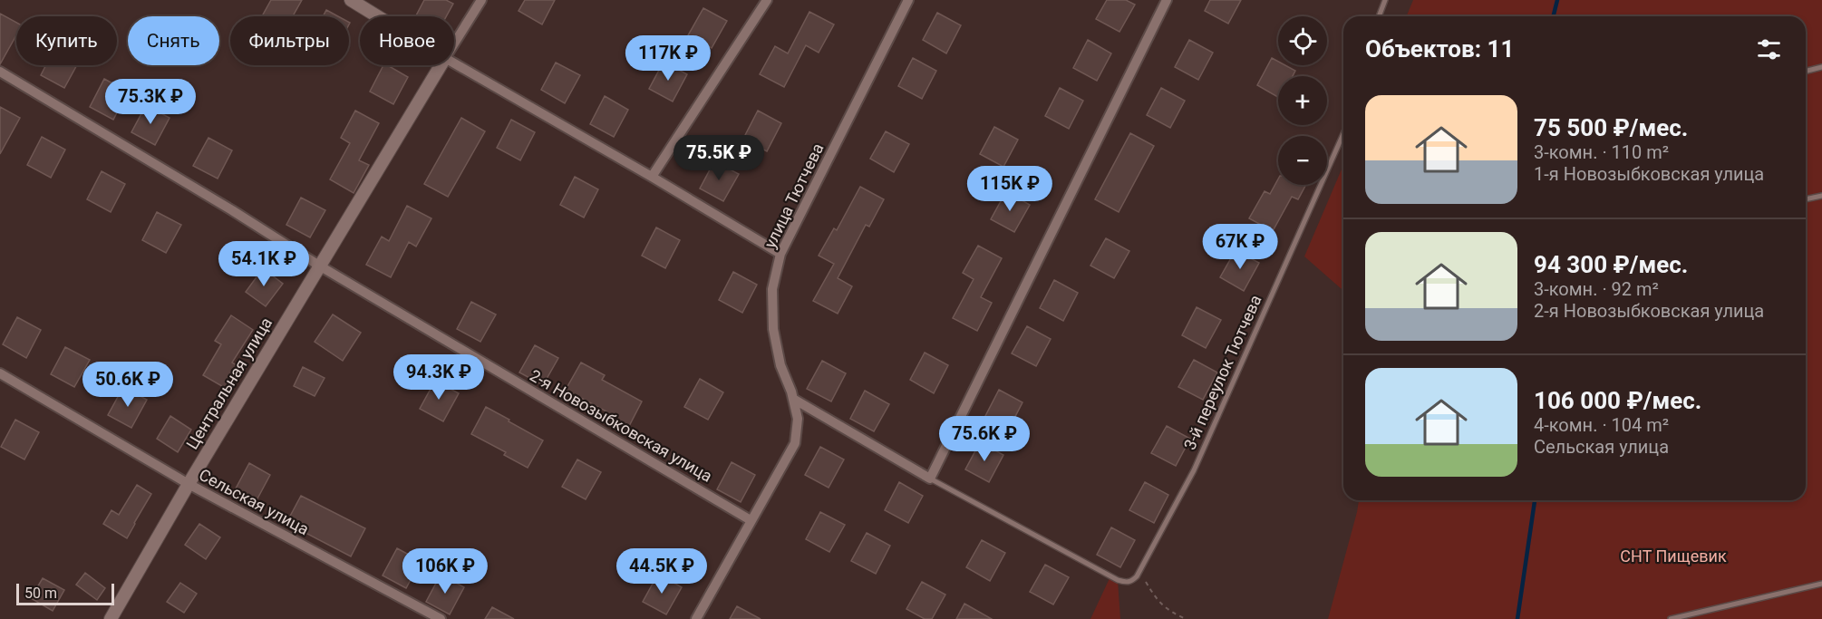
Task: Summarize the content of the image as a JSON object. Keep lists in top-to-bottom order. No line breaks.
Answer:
{"streets":{"street":["улица Тютчева","Центральная улица","2-я Новозыбковская улица","Сельская улица"],"lane":["3-й переулок Тютчева"]},"crossings":[["улица Тютчева","2-я Новозыбковская улица"],["Центральная улица","2-я Новозыбковская улица"],["Центральная улица","Сельская улица"]],"parks":["СНТ Пищевик"],"scale_bar":"50 m","page":{"map_buttons":["+","−"],"chip":["Купить","Снять","Фильтры","Новое"],"heading":"Объектов: 11","price":["117K ₽","75.3K ₽","75.5K ₽","115K ₽","67K ₽","54.1K ₽","94.3K ₽","50.6K ₽","75.6K ₽","106K ₽","44.5K ₽"],"list":[{"name":"75 500 ₽/мес.","note":"3-комн. · 110 m² · 1-я Новозыбковская улица"},{"name":"94 300 ₽/мес.","note":"3-комн. · 92 m² · 2-я Новозыбковская улица"},{"name":"106 000 ₽/мес.","note":"4-комн. · 104 m² · Сельская улица"}],"scale":"50 m"}}
